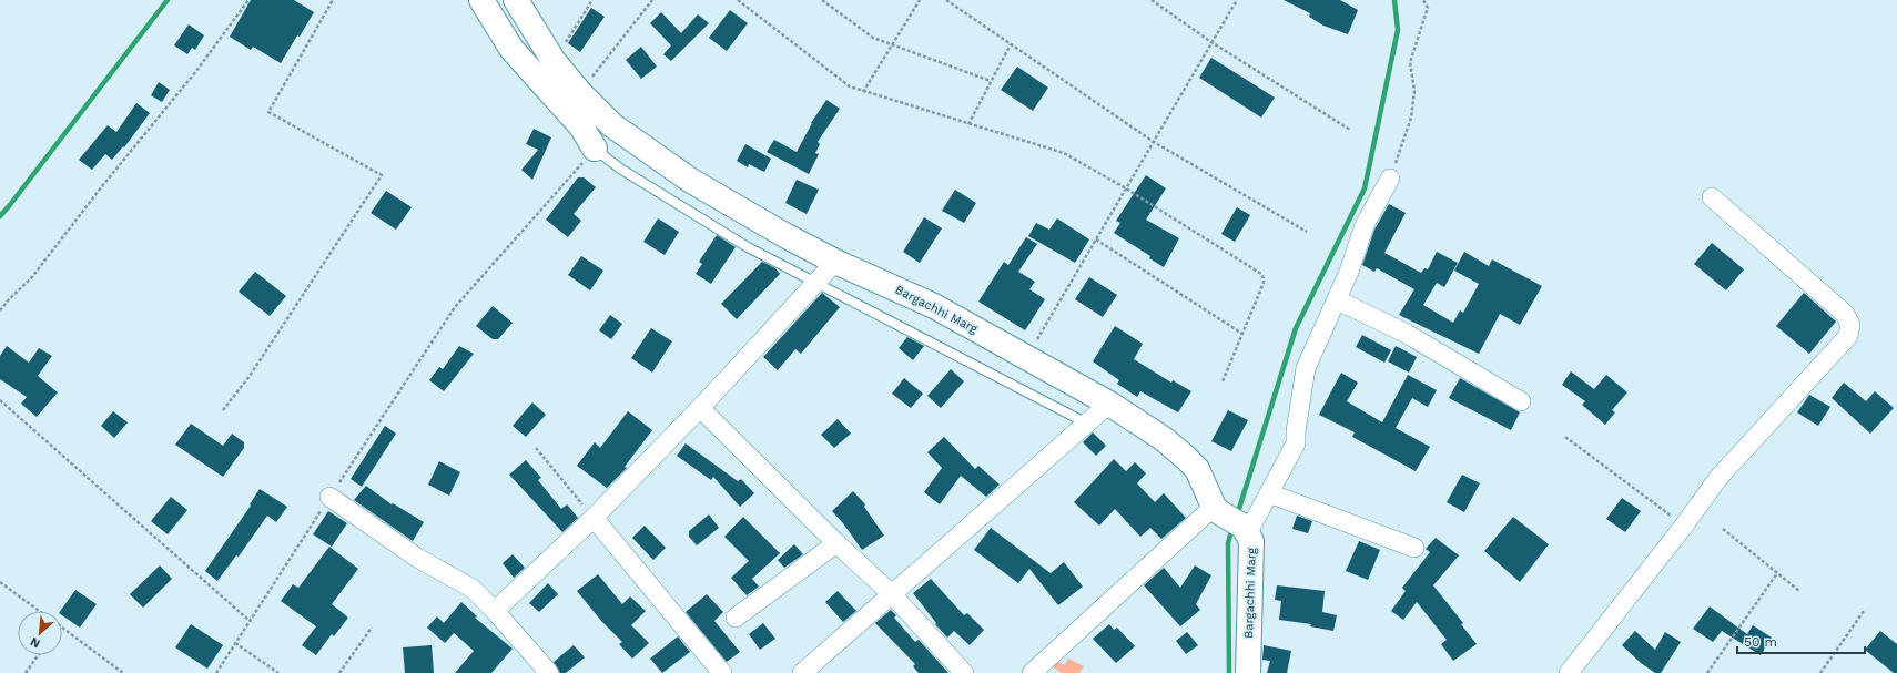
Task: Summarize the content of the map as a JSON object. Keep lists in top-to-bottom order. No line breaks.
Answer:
{"streets":{"street":["Bargachhi Marg"]},"scale_bar":"50 m","north":"bottom left"}
